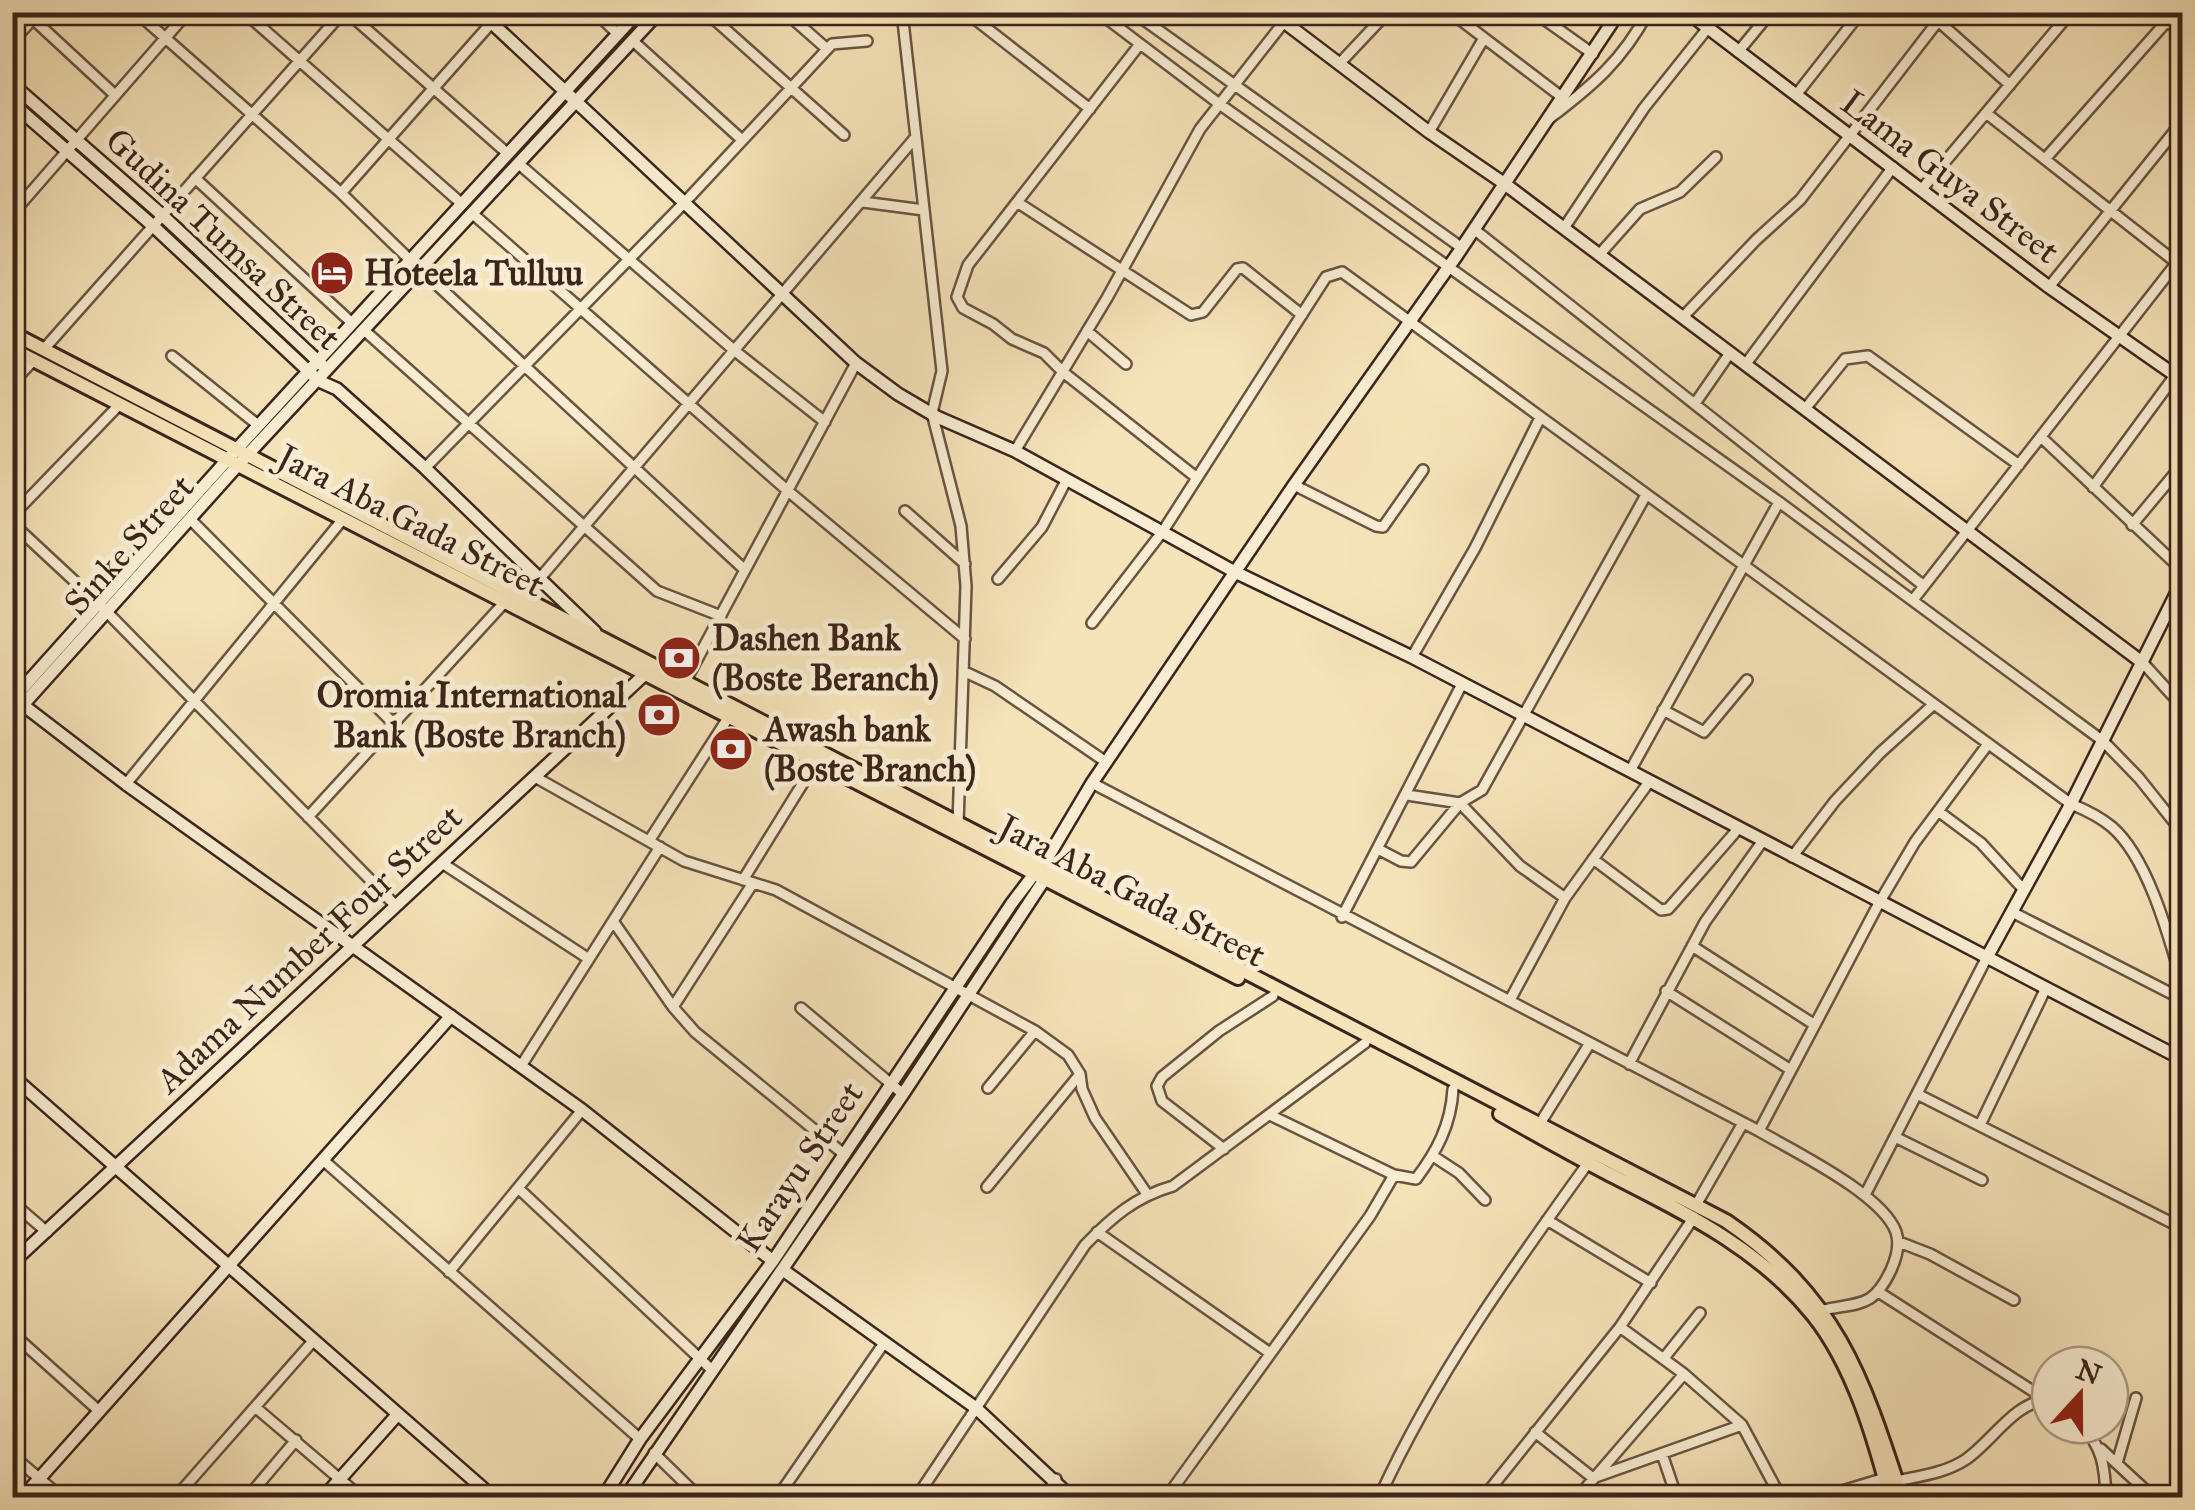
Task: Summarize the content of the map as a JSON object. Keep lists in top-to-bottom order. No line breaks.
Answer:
{"streets":{"main road":["Jara Aba Gada Street"],"street":["Lama Guya Street","Gudina Tumsa Street","Sinke Street","Adama Number Four Street","Karayu Street"]},"crossings":[["Jara Aba Gada Street","Sinke Street"],["Jara Aba Gada Street","Adama Number Four Street"],["Jara Aba Gada Street","Karayu Street"]],"places":{"hotel":["Hoteela Tulluu"],"bank":["Dashen Bank (Boste Beranch)","Oromia International Bank (Boste Branch)","Awash bank (Boste Branch)"]},"north":"top"}
